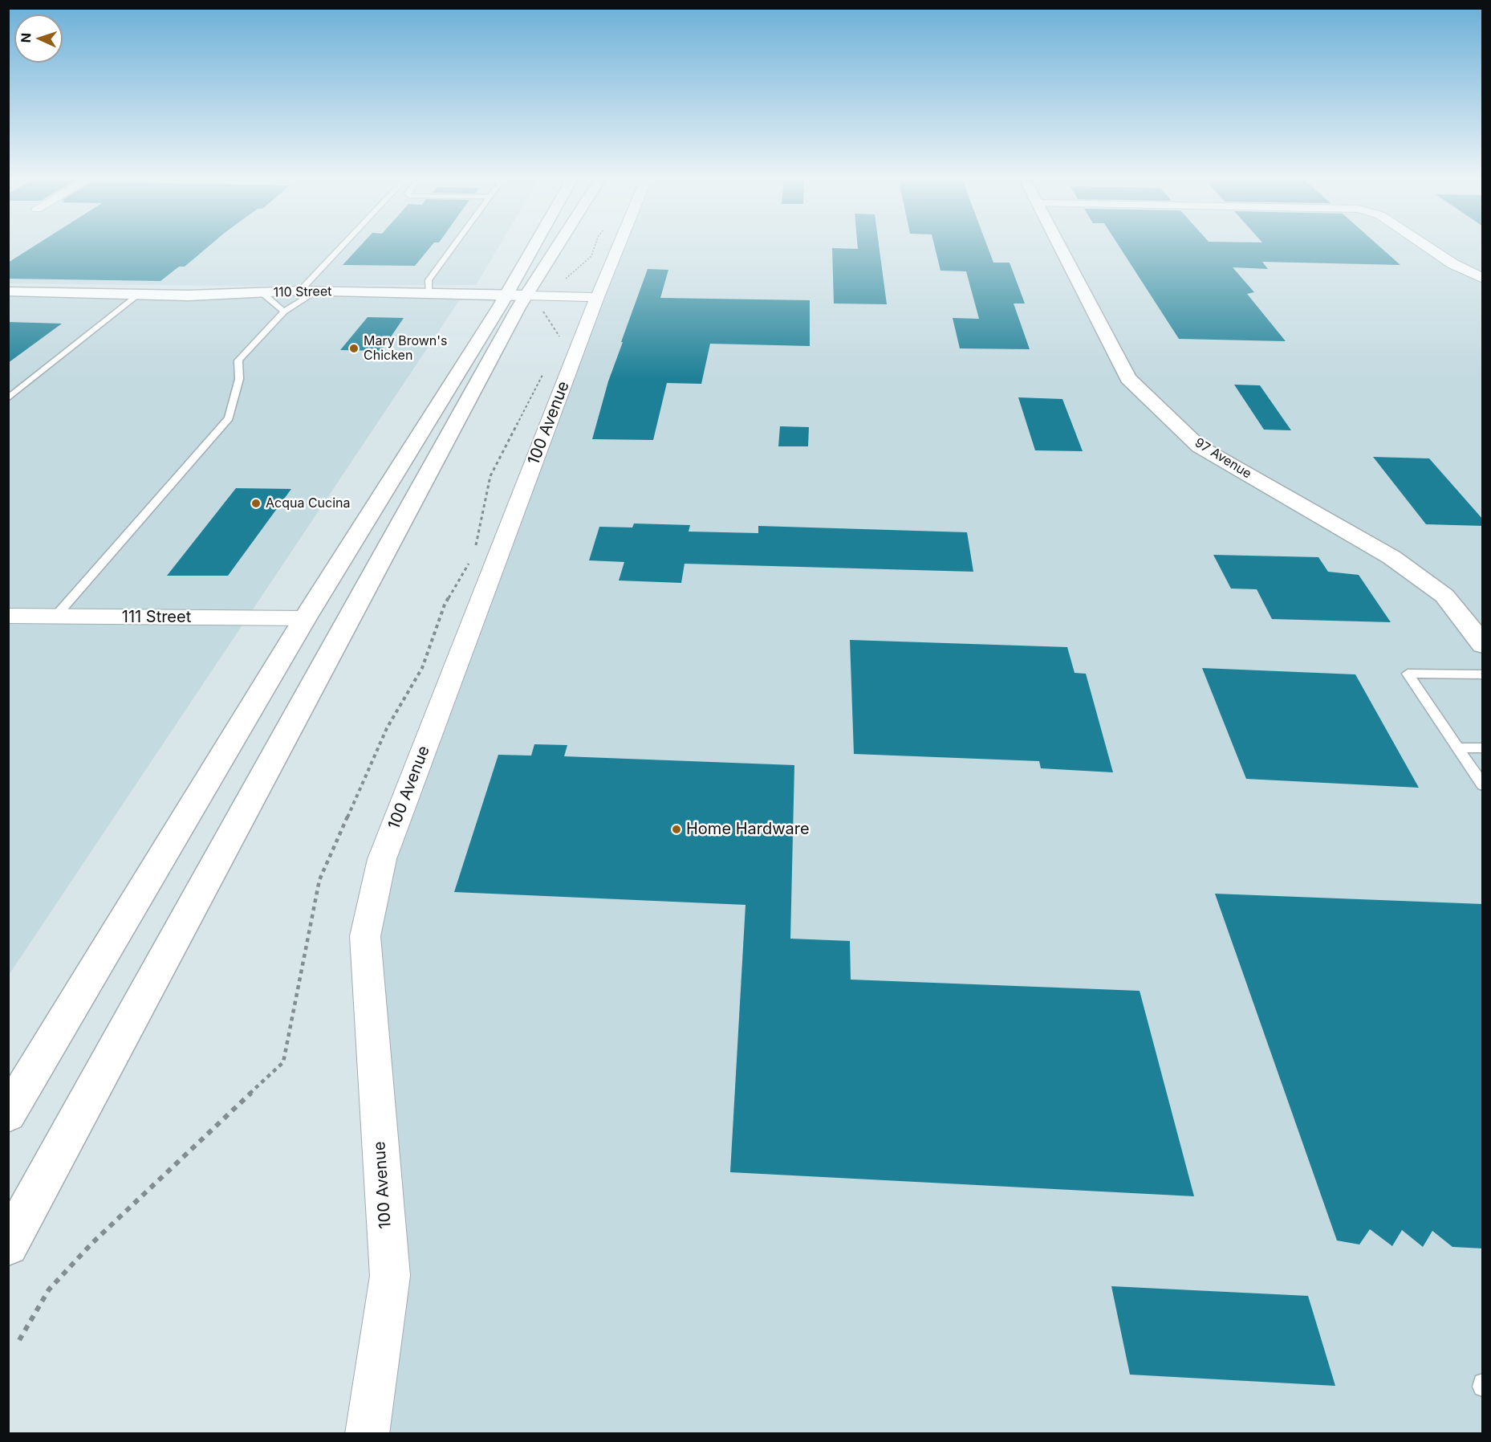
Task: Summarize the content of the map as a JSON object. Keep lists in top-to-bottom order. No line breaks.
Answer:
{"streets":{"main road":["110 Street","97 Avenue"],"street":["100 Avenue","111 Street"]},"crossings":[["110 Street","100 Avenue"]],"places":["Mary Brown's Chicken","Acqua Cucina","Home Hardware"],"north":"left"}
